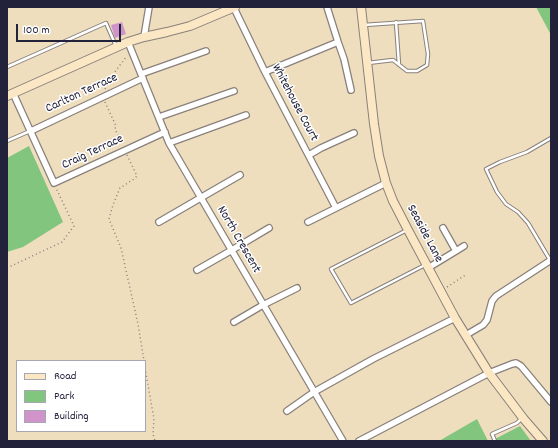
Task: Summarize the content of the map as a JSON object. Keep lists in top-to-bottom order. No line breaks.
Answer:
{"streets":{"main road":["Seaside Lane"],"street":["Carlton Terrace","Whitehouse Court","Craig Terrace","North Crescent"]},"crossings":[["Carlton Terrace","Craig Terrace"],["Carlton Terrace","North Crescent"],["Craig Terrace","North Crescent"]],"legend":["Road","Park","Building"],"scale_bar":"100 m"}
